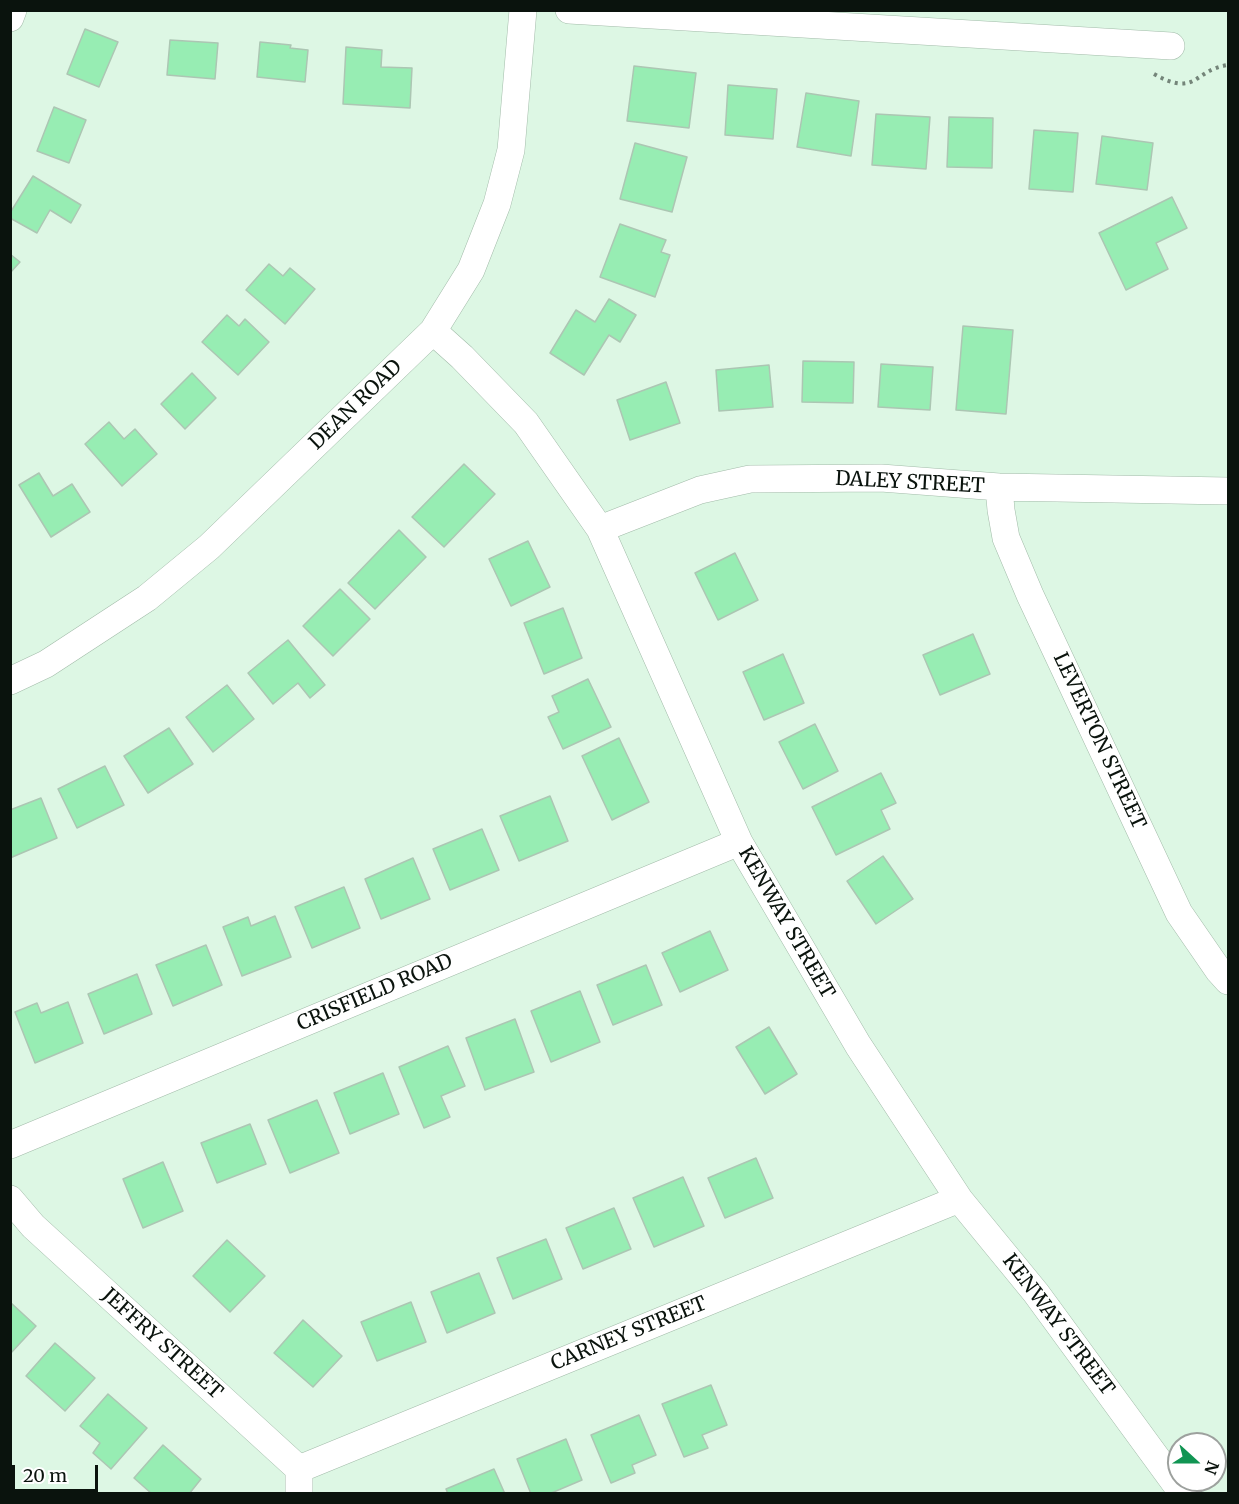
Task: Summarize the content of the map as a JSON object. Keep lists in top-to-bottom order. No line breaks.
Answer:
{"streets":{"street":["DEAN ROAD","DALEY STREET","LEVERTON STREET","KENWAY STREET","CRISFIELD ROAD","CARNEY STREET","JEFFRY STREET"]},"crossings":[["DEAN ROAD","KENWAY STREET"],["DALEY STREET","LEVERTON STREET"],["DALEY STREET","KENWAY STREET"],["KENWAY STREET","CRISFIELD ROAD"],["KENWAY STREET","CARNEY STREET"],["CARNEY STREET","JEFFRY STREET"]],"scale_bar":"20 m","north":"right"}
